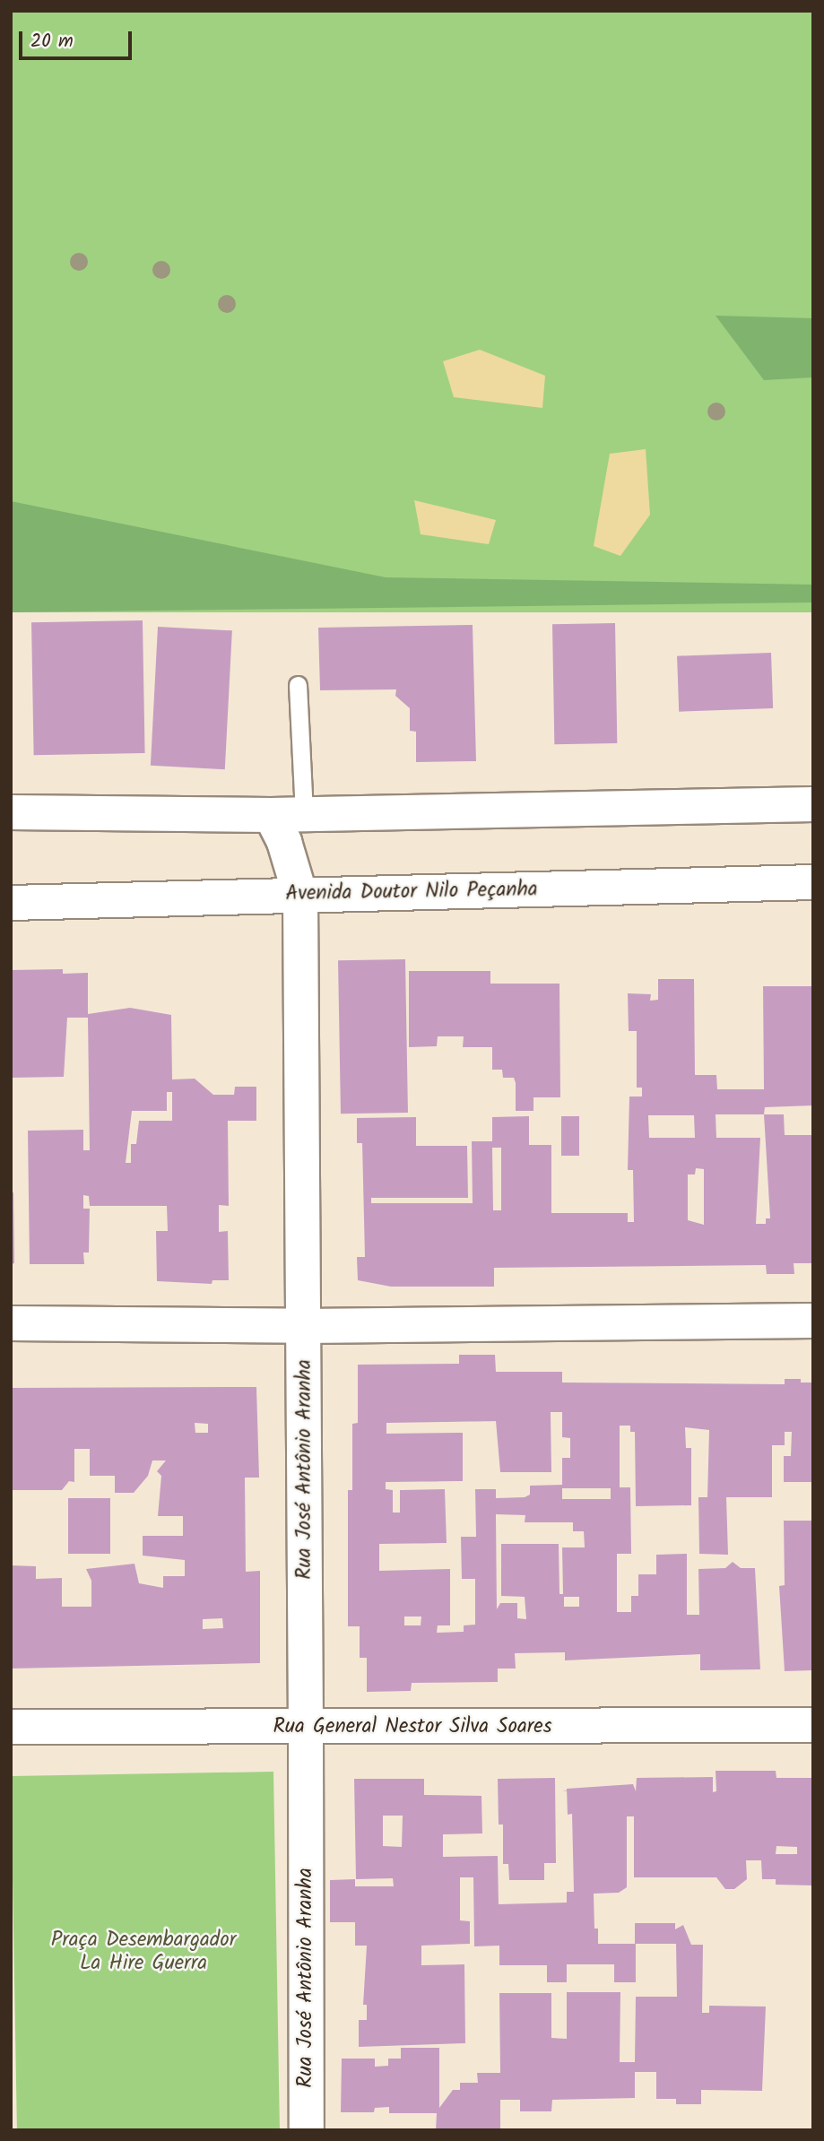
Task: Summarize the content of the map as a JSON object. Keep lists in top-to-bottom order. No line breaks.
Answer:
{"streets":{"street":["Avenida Doutor Nilo Peçanha","Rua José Antônio Aranha","Rua General Nestor Silva Soares"]},"crossings":[["Avenida Doutor Nilo Peçanha","Rua José Antônio Aranha"],["Rua José Antônio Aranha","Rua General Nestor Silva Soares"]],"parks":["Praça Desembargador La Hire Guerra"],"scale_bar":"20 m"}
